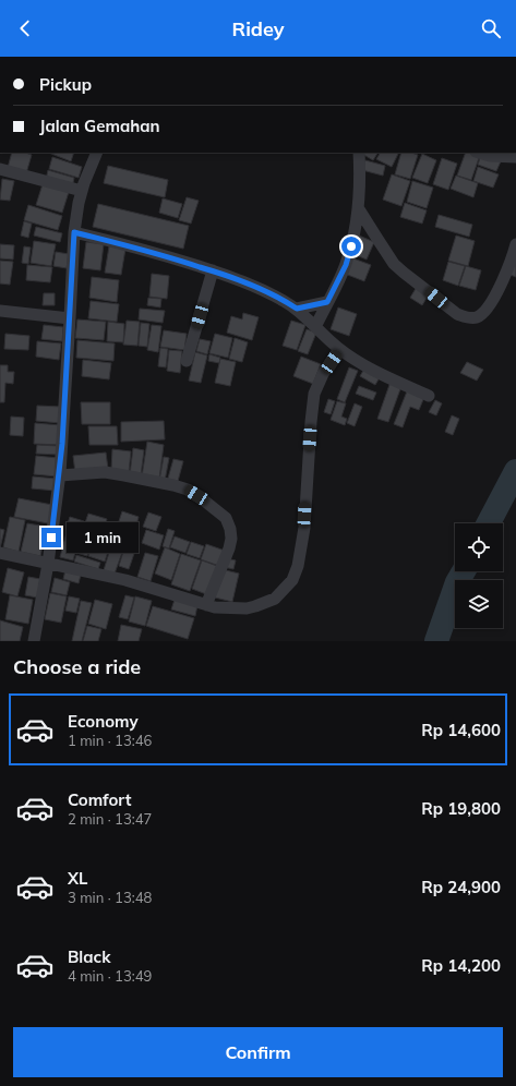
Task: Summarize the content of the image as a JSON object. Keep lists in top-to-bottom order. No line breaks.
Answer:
{"page":{"header":"Ridey","banner":["Pickup","Jalan Gemahan"],"bubble":"1 min","heading":"Choose a ride","list":[{"name":"Economy","note":"1 min · 13:46","value":"Rp 14,600"},{"name":"Comfort","note":"2 min · 13:47","value":"Rp 19,800"},{"name":"XL","note":"3 min · 13:48","value":"Rp 24,900"},{"name":"Black","note":"4 min · 13:49","value":"Rp 14,200"}],"buttons":"Confirm"}}
